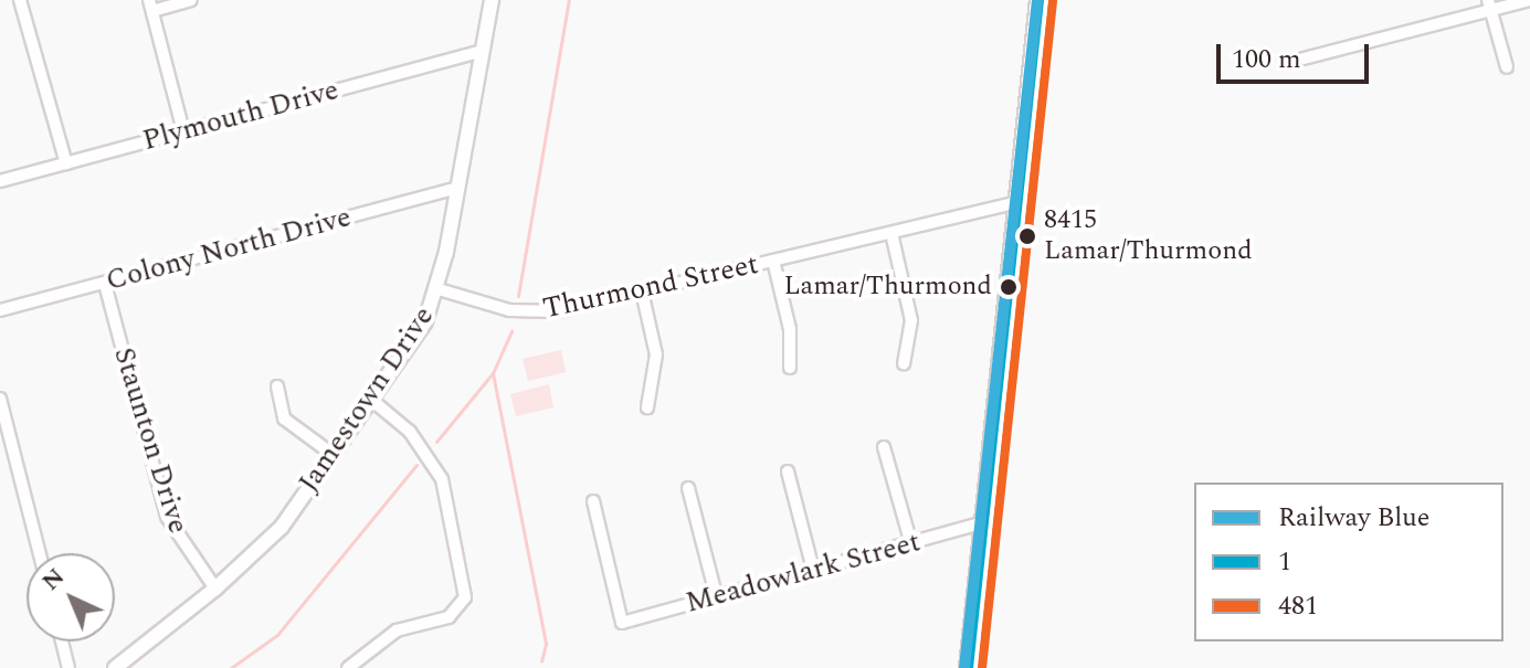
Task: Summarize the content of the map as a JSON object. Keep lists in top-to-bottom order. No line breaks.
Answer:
{"streets":{"street":["Plymouth Drive","Colony North Drive","Thurmond Street","Jamestown Drive","Staunton Drive","Meadowlark Street"]},"crossings":[["Plymouth Drive","Jamestown Drive"],["Colony North Drive","Jamestown Drive"],["Colony North Drive","Staunton Drive"],["Thurmond Street","Jamestown Drive"],["Jamestown Drive","Staunton Drive"]],"places":["8415 Lamar/Thurmond","Lamar/Thurmond"],"lines":["rail line Blue","transit line 1","transit line 481"],"legend":["Railway Blue","1","481"],"scale_bar":"100 m","north":"top left"}
